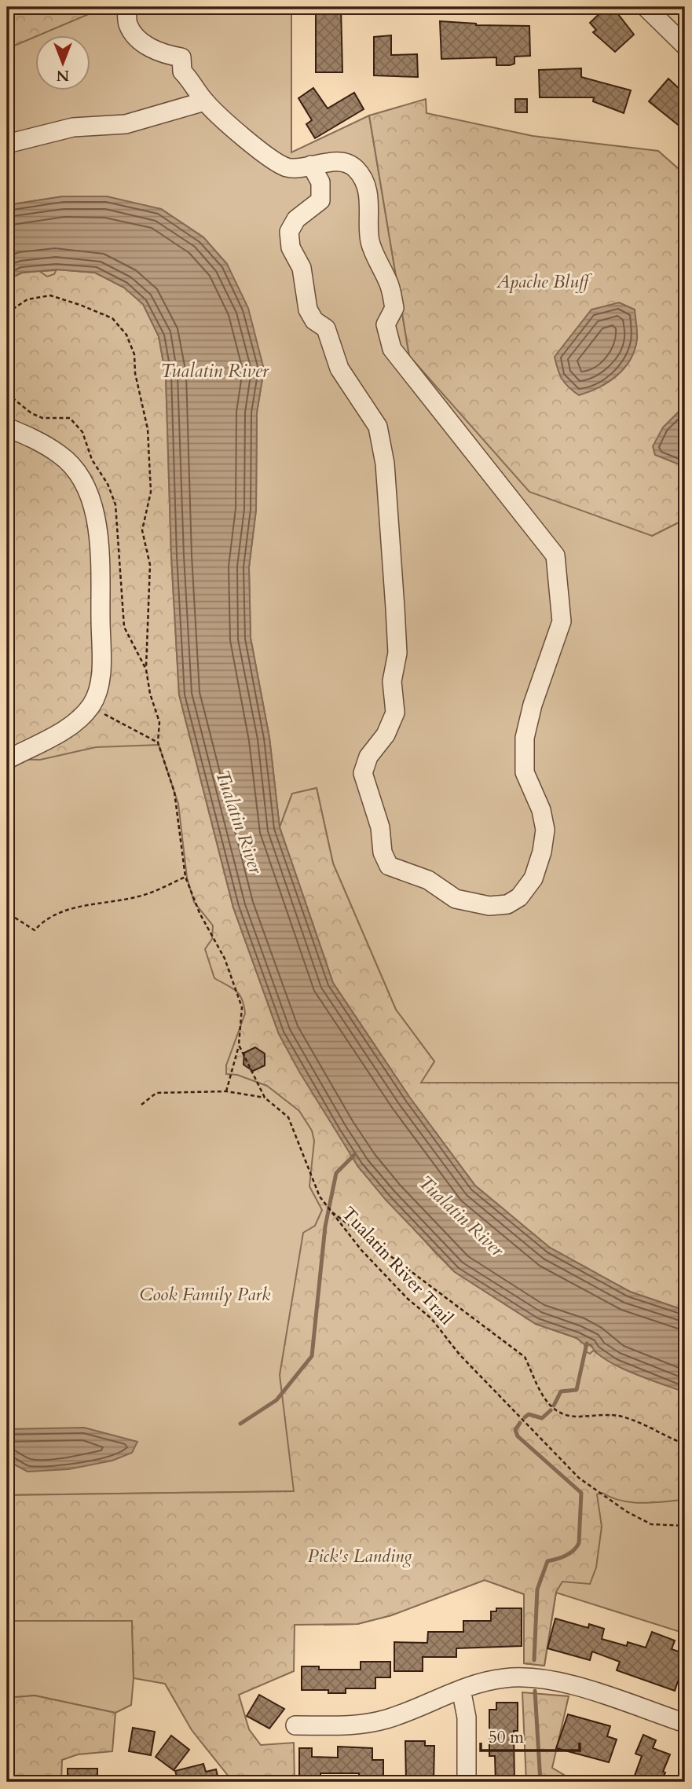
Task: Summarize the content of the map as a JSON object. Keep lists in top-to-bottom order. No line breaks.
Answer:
{"streets":{"path":["Tualatin River Trail"]},"water":["Tualatin River"],"parks":["Apache Bluff","Cook Family Park","Pick's Landing"],"scale_bar":"50 m","north":"bottom"}
